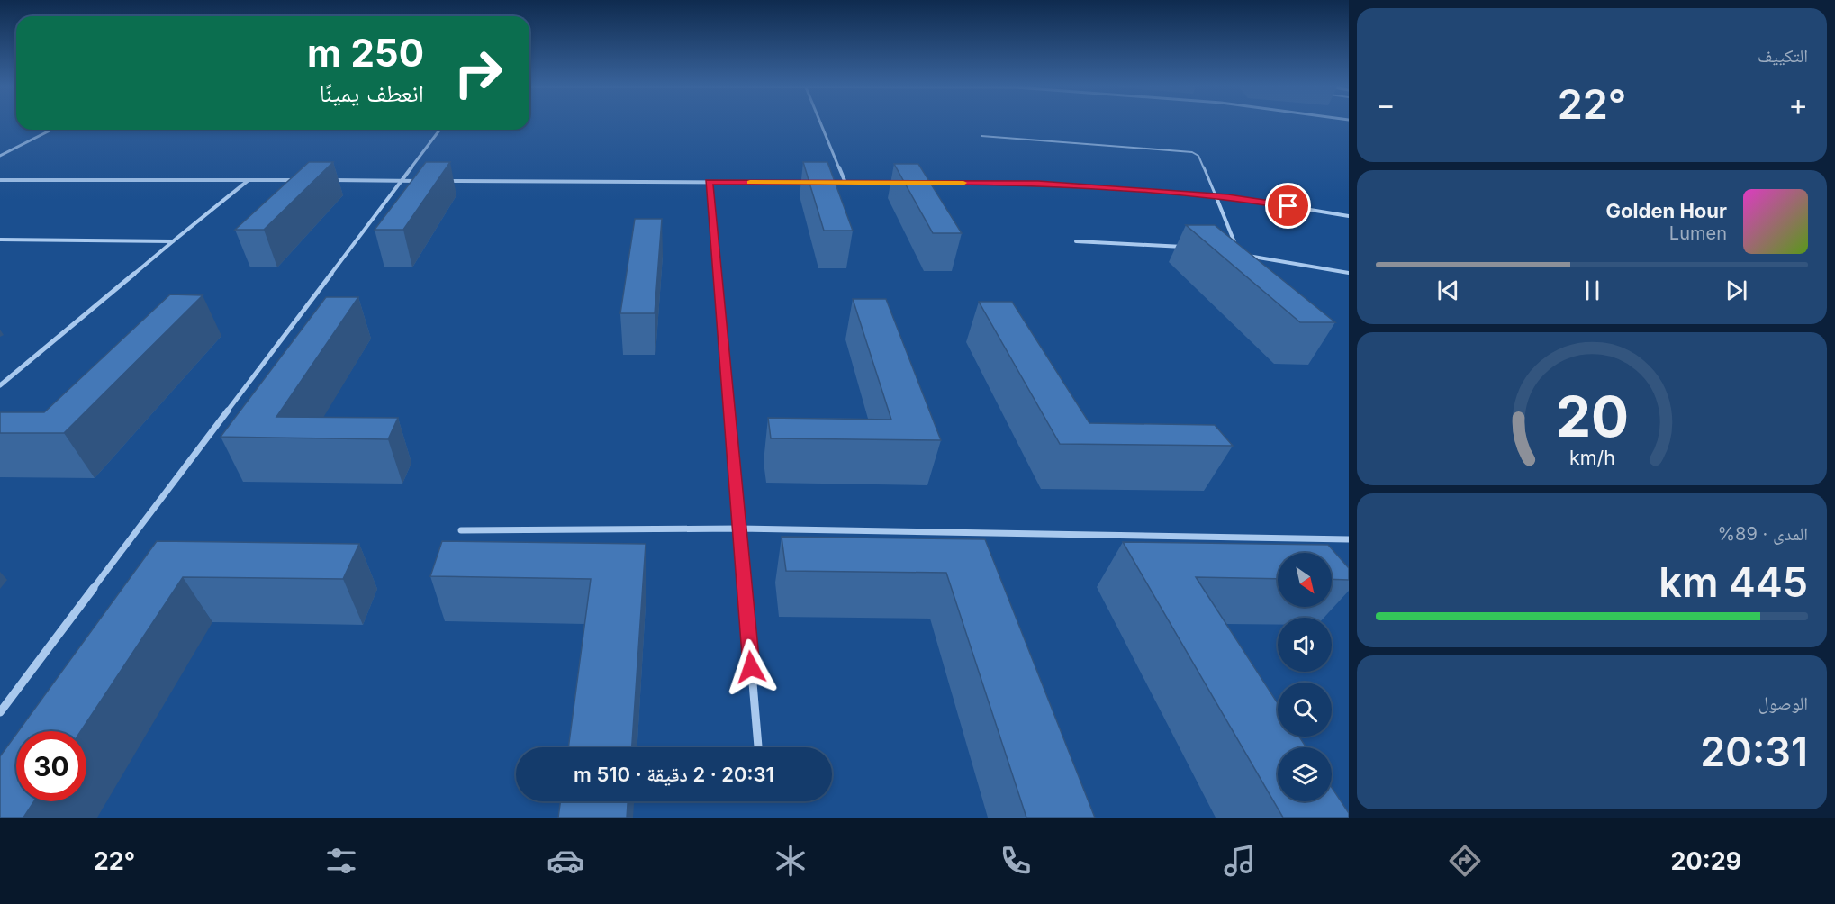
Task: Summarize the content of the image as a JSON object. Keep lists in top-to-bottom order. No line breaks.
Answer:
{"north":"bottom right","page":{"tile":["التكييف",["المدى · 89%","445 km"],["الوصول","20:31"]],"turn":["250 m","انعطف يمينًا"],"heat":["−","22°","+"],"song":["Golden Hour","Lumen"],"limit":"30","trip":"20:31 · 2 دقيقة · 510 m","tabs":["20:29","22°"],"gauge":["20","km/h"]}}
